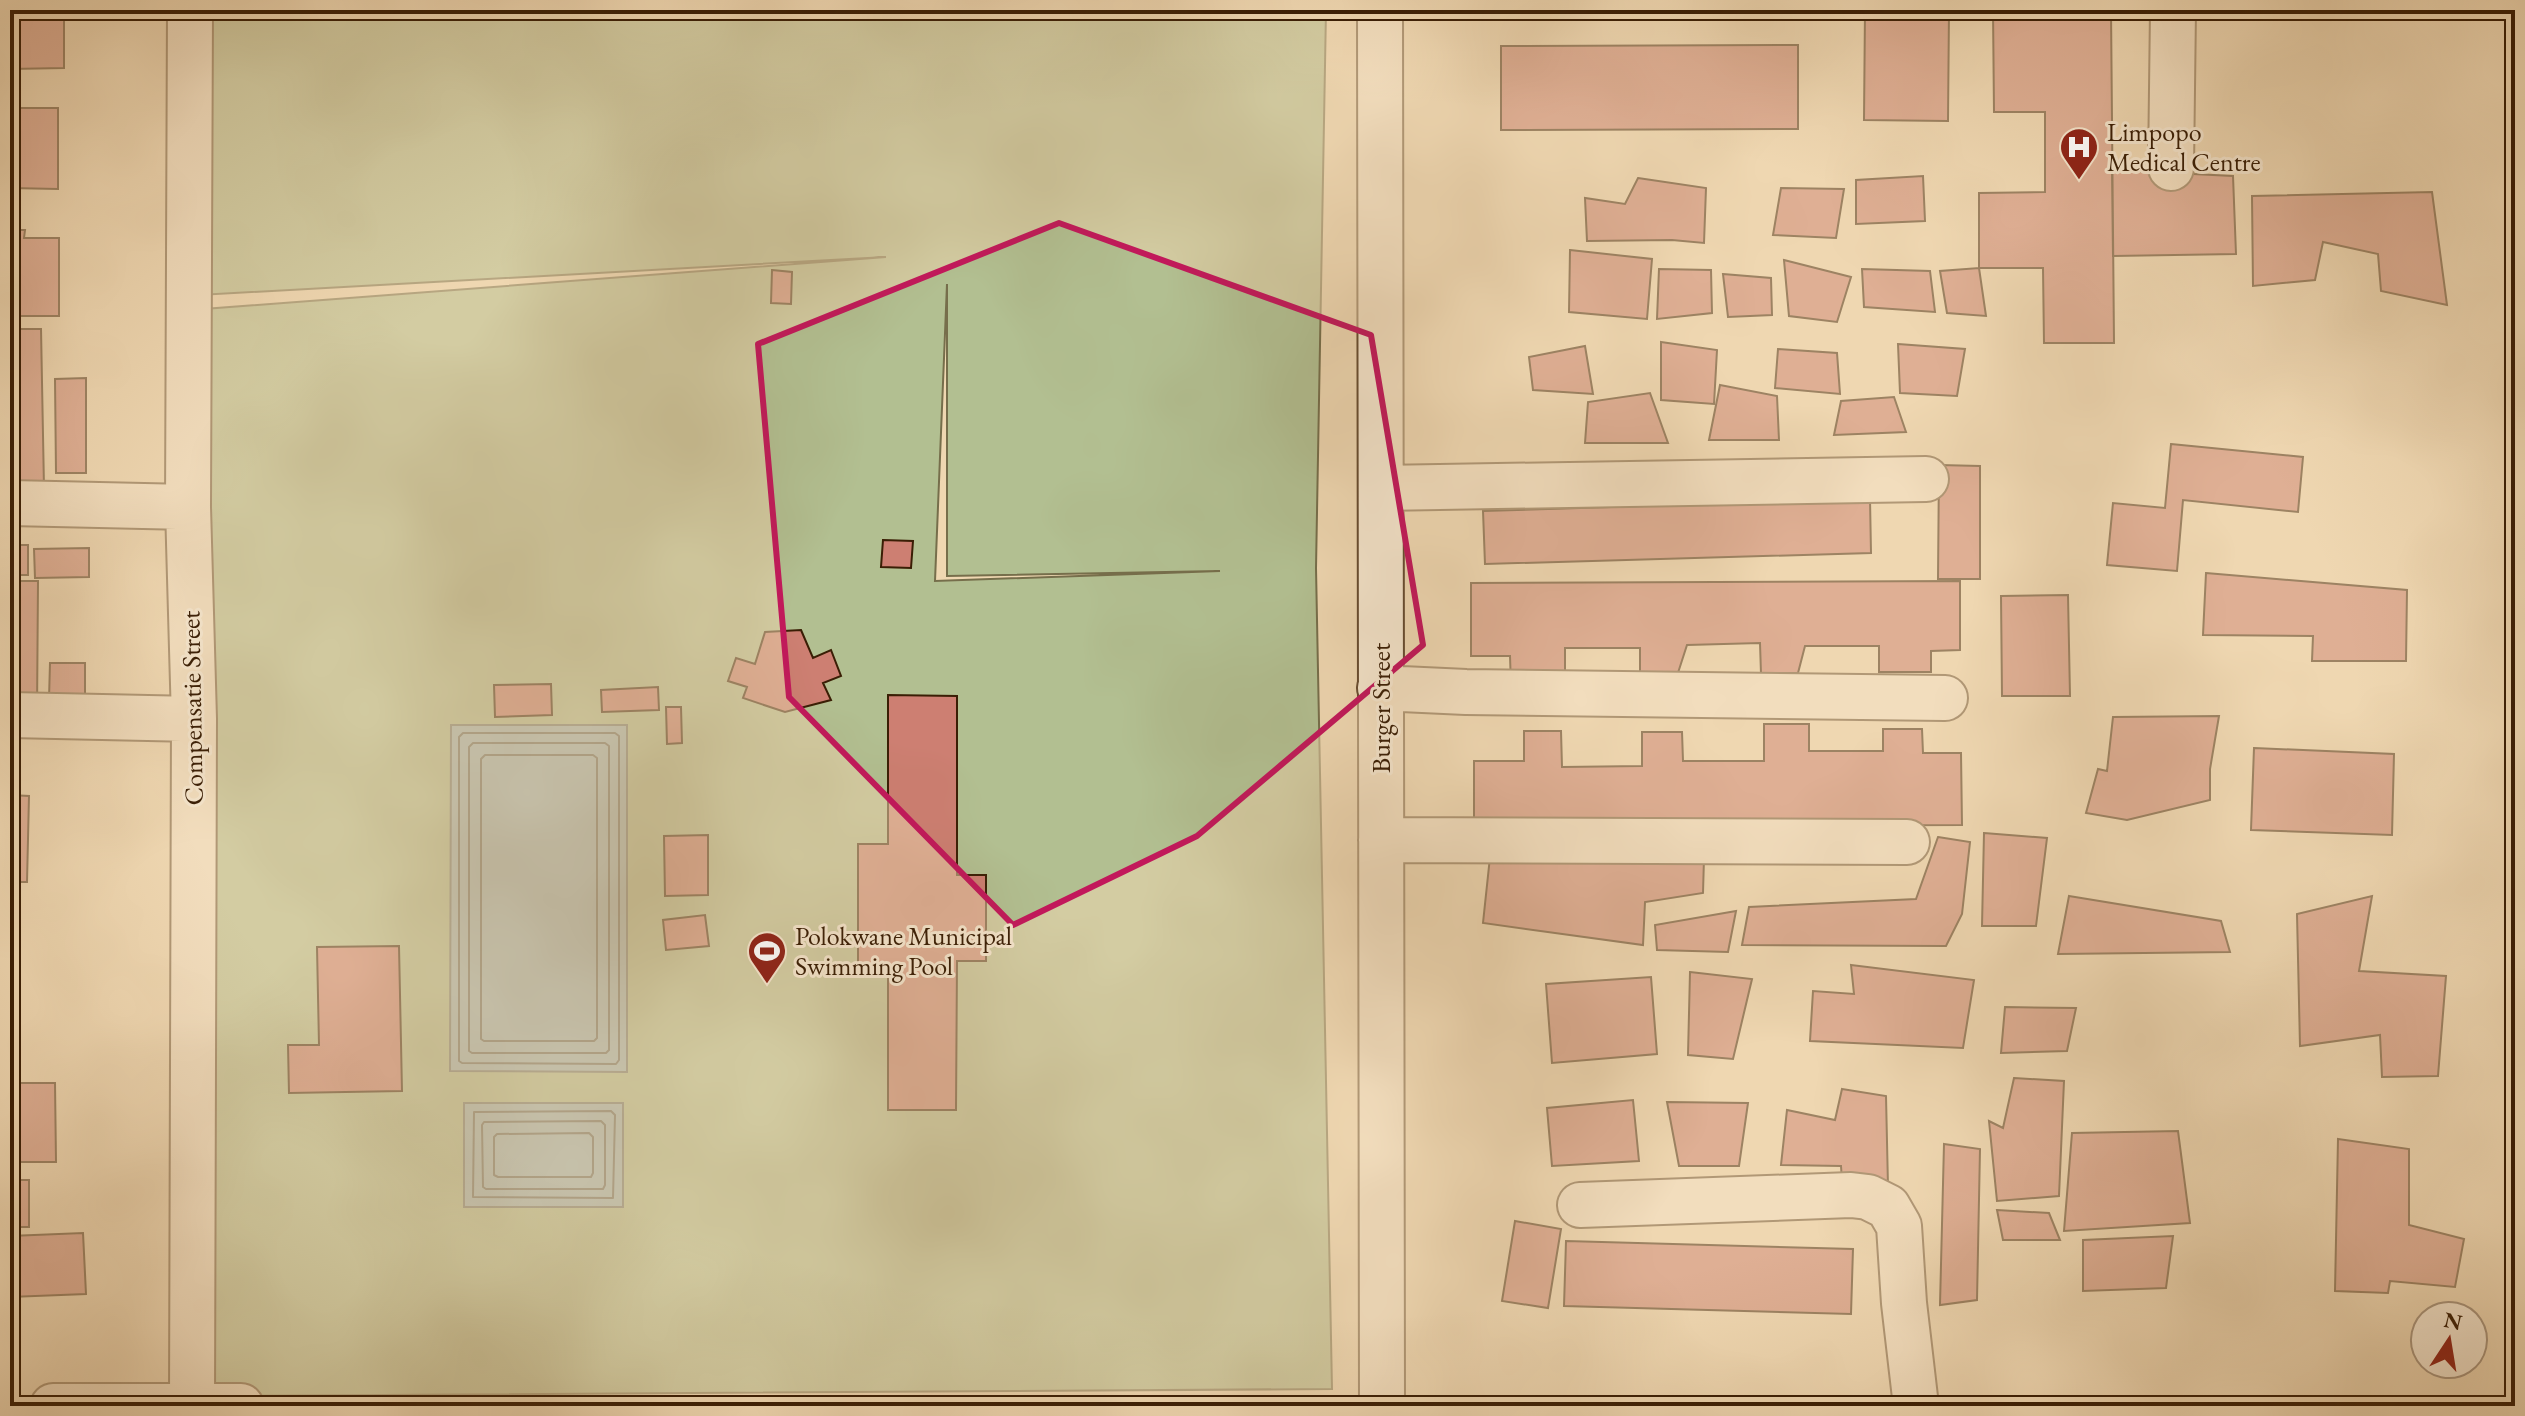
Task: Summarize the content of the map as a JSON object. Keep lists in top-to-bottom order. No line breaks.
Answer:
{"streets":{"street":["Compensatie Street","Burger Street"]},"places":{"hospital":["Limpopo Medical Centre"],"sports":["Polokwane Municipal Swimming Pool"]},"north":"top"}
